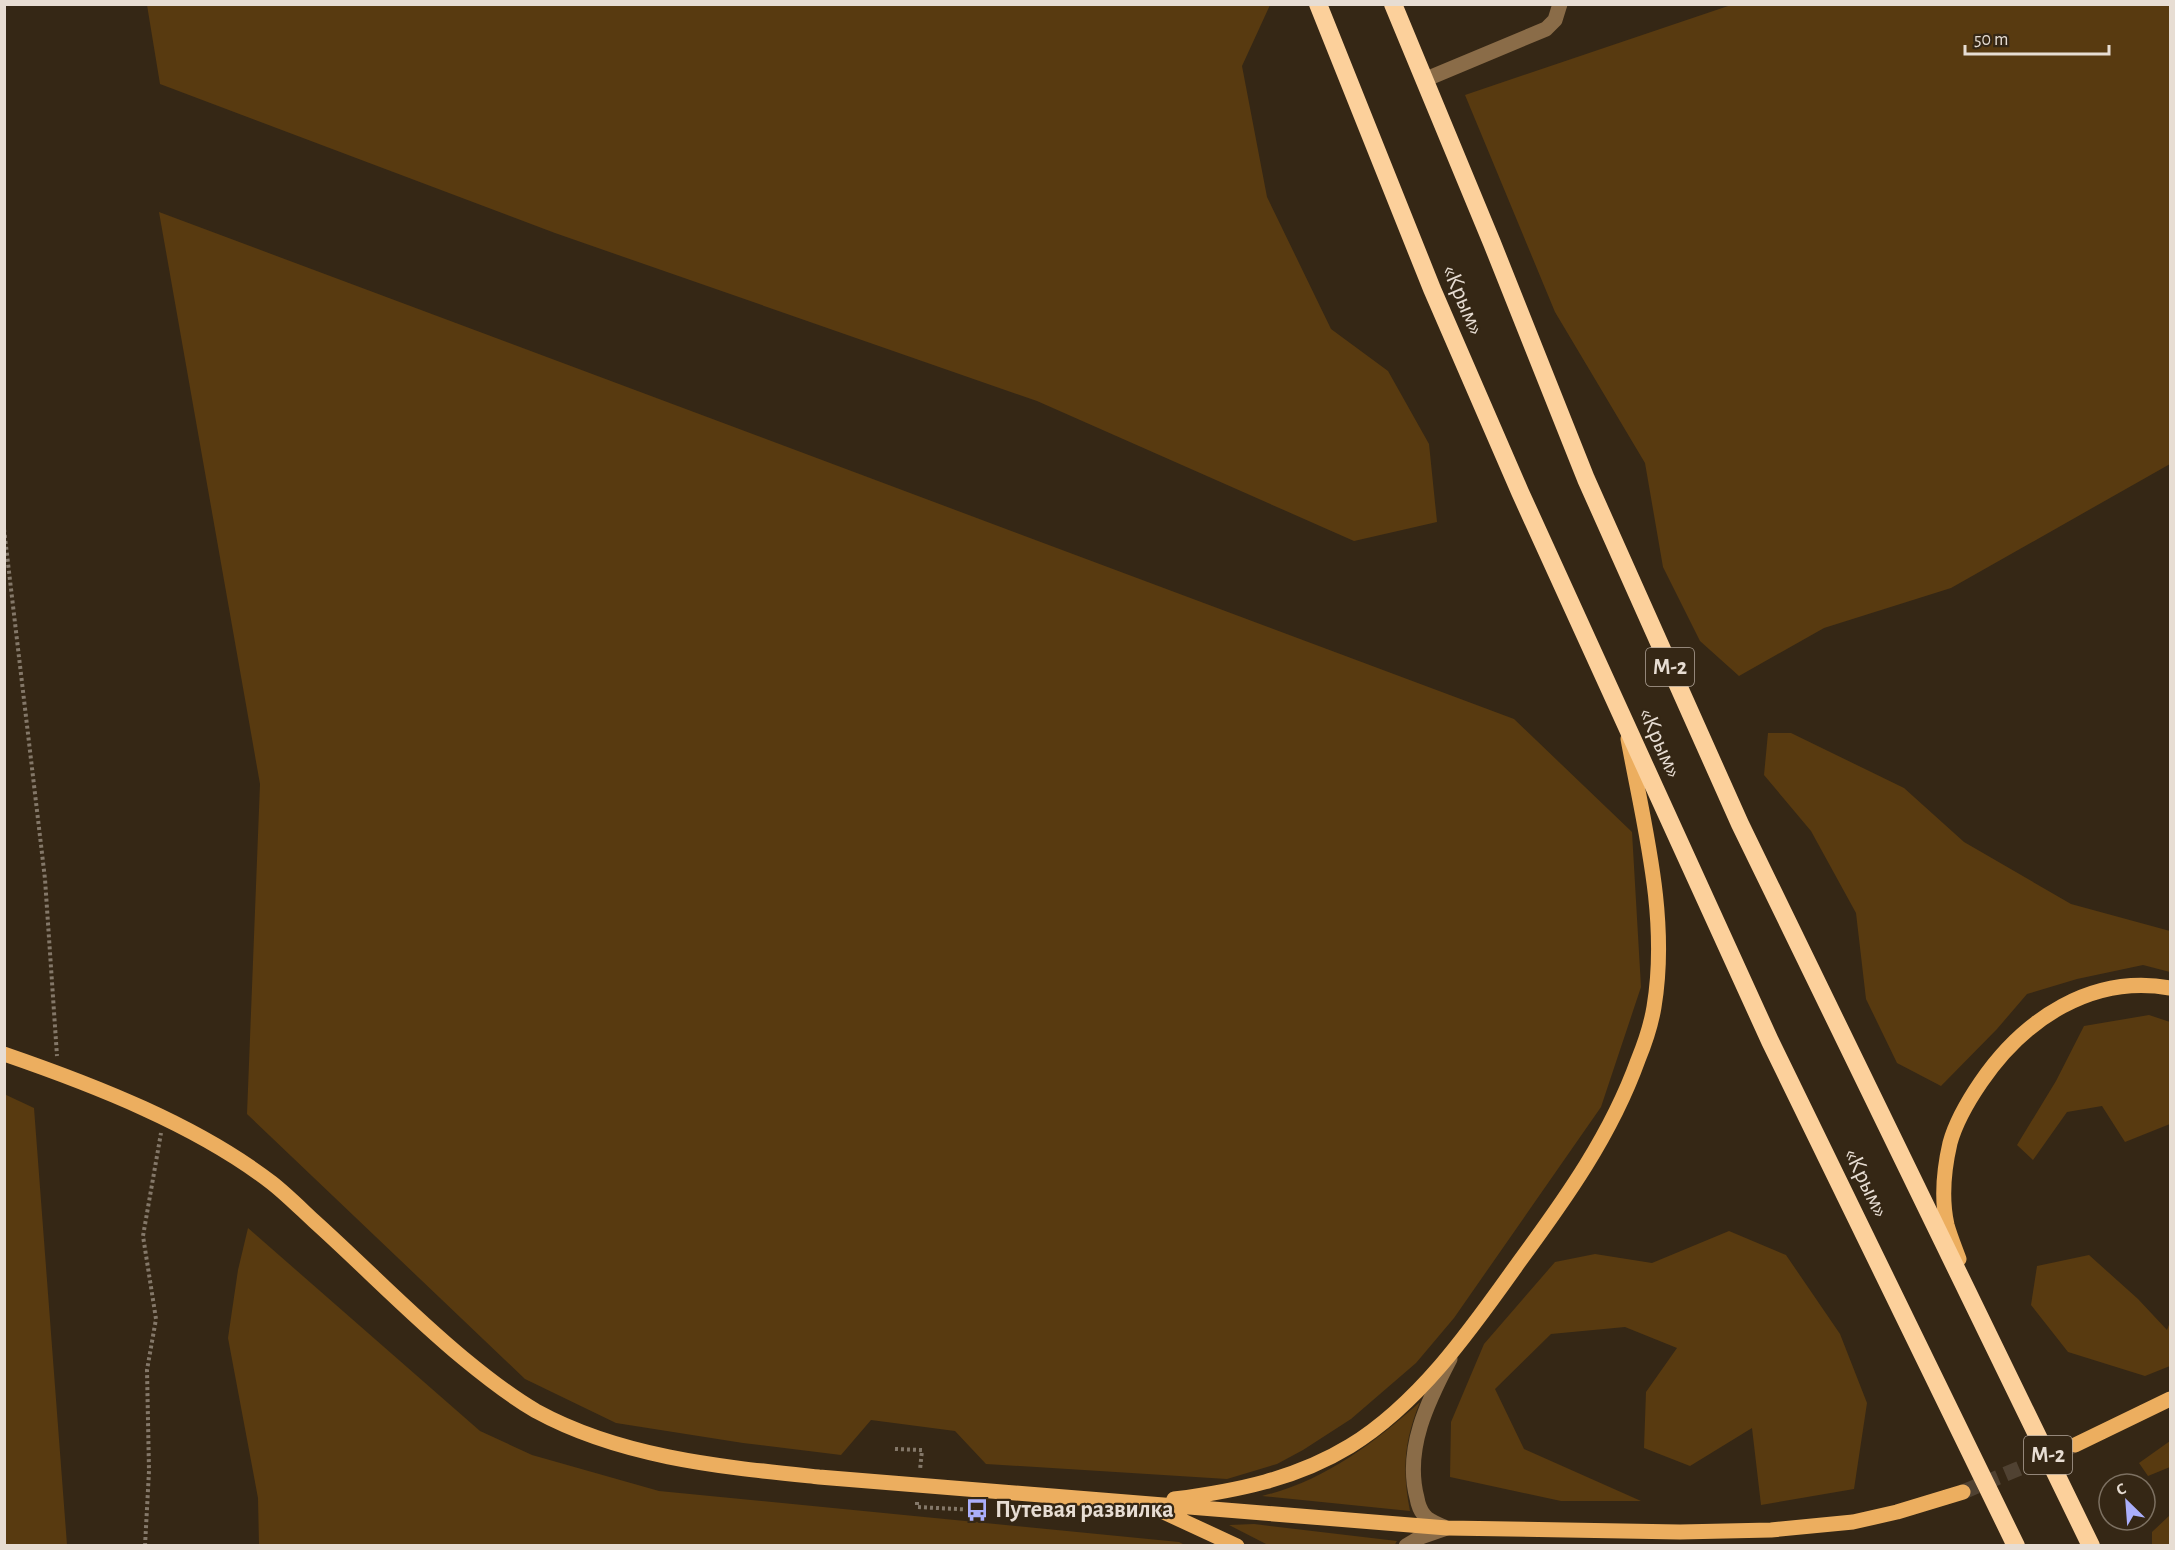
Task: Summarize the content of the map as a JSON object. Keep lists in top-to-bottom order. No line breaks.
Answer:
{"streets":{"highway":["«Крым»","М-2"]},"crossings":[["«Крым»","М-2"]],"places":{"bus stop":["Путевая развилка"]},"scale_bar":"50 m","north":"top left"}
